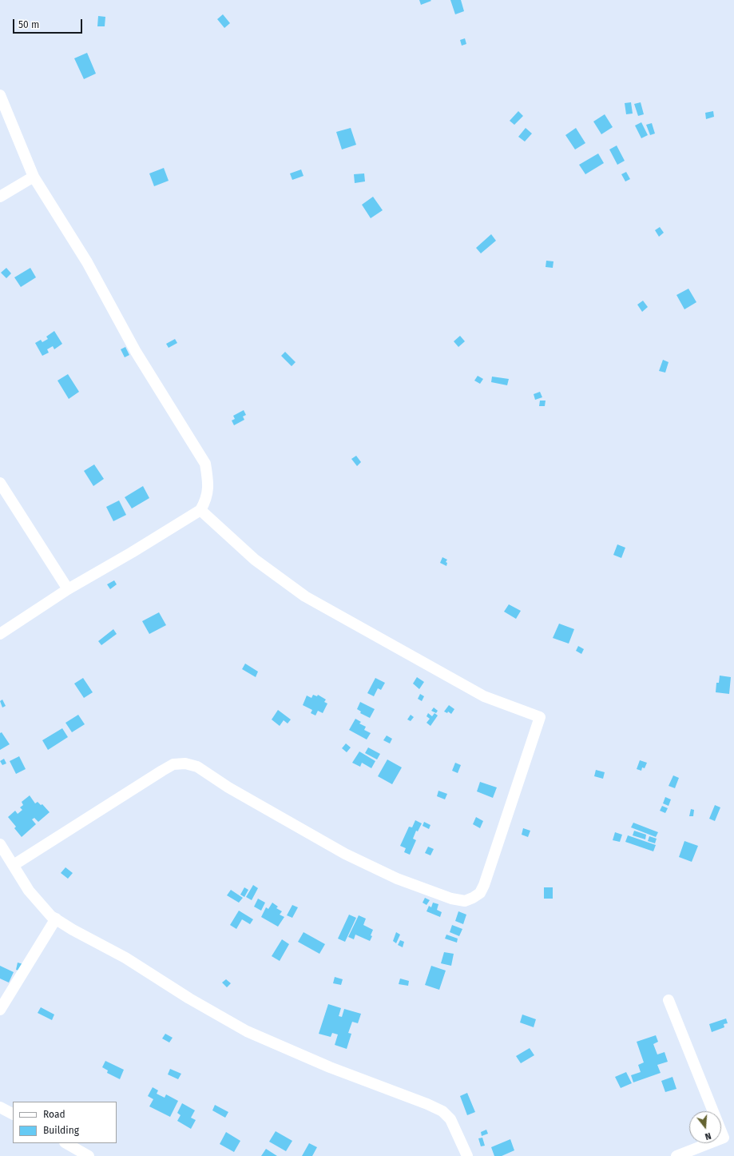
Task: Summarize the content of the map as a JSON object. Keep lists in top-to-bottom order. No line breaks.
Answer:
{"legend":["Road","Building"],"scale_bar":"50 m","north":"bottom"}
